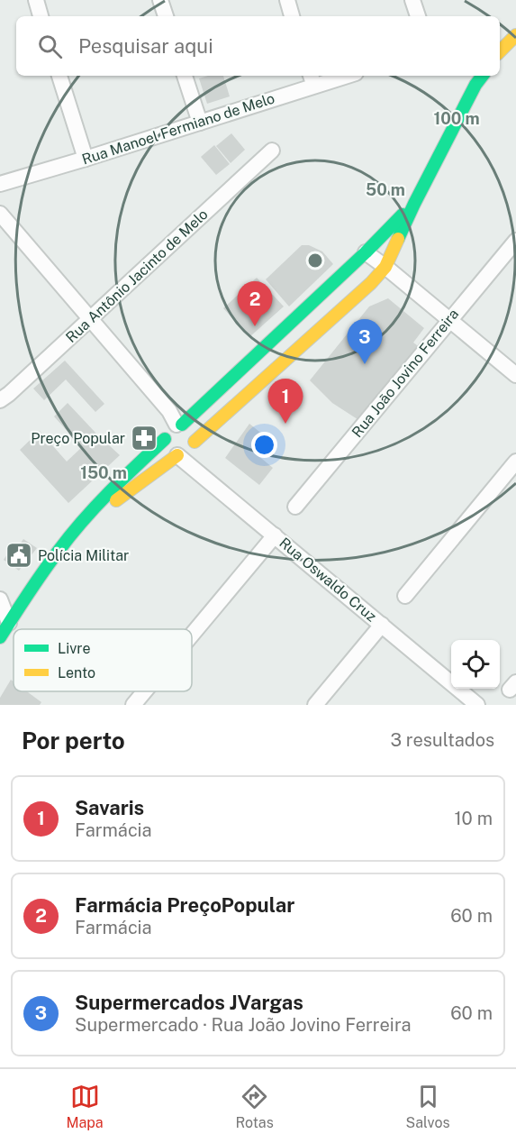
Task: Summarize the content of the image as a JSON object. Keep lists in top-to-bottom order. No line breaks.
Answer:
{"streets":{"street":["Rua Manoel Fermiano de Melo","Rua Antônio Jacinto de Melo","Rua João Jovino Ferreira","Rua Oswaldo Cruz"]},"places":{"pharmacy":["Preço Popular"],"public building":["Polícia Militar"]},"legend":["Livre","Lento"],"page":{"search":"Pesquisar aqui","pins":["2","3","1"],"heading":["Por perto","3 resultados"],"list":[{"mark":"1","name":"Savaris","note":"Farmácia","value":"10 m"},{"mark":"2","name":"Farmácia PreçoPopular","note":"Farmácia","value":"60 m"},{"mark":"3","name":"Supermercados JVargas","note":"Supermercado · Rua João Jovino Ferreira","value":"60 m"}],"nav":["Mapa","Rotas","Salvos"]},"rings":["100 m","50 m","150 m"]}
